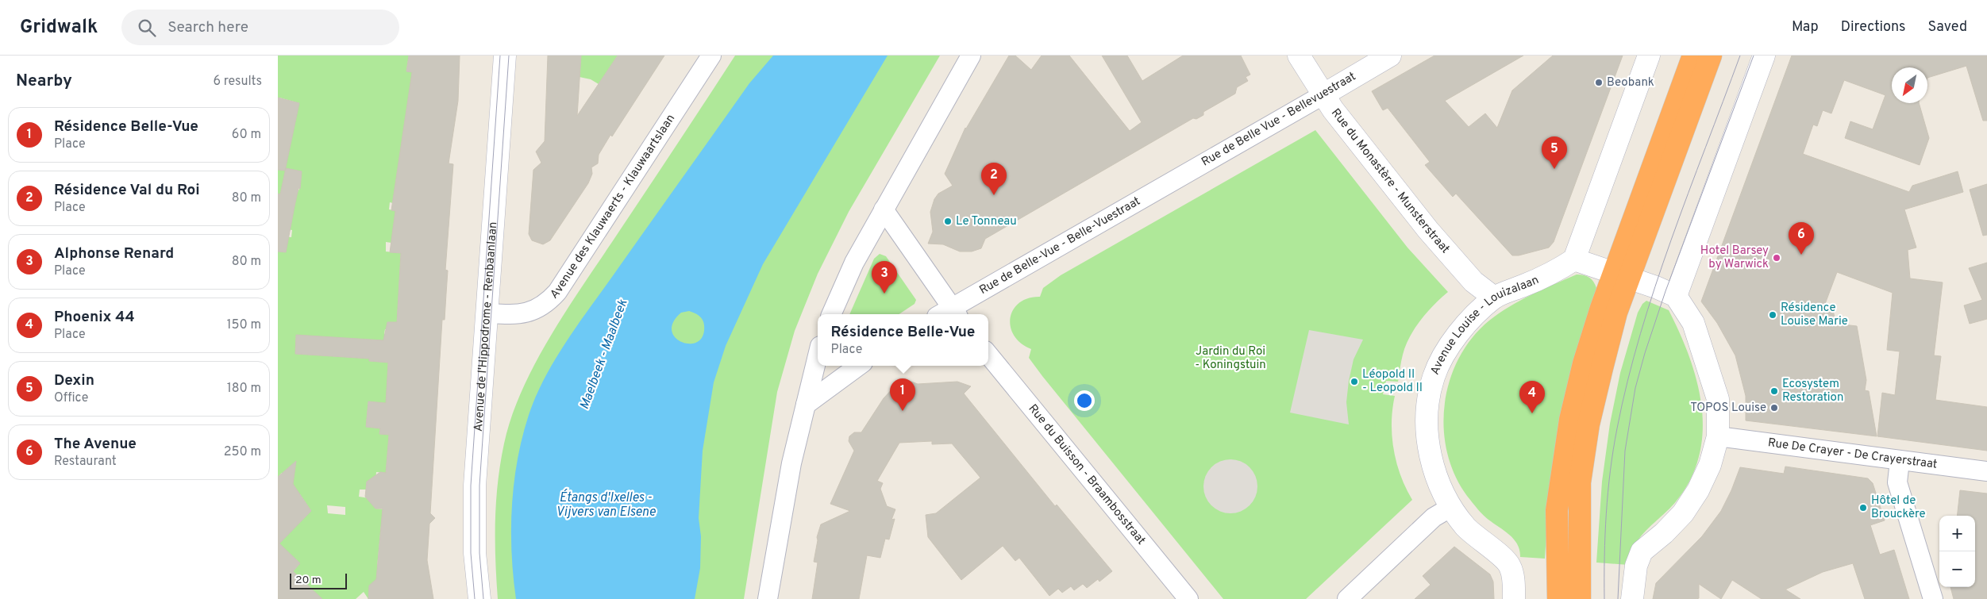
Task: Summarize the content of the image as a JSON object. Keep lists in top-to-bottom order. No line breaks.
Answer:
{"streets":{"main road":["Rue de Belle Vue - Bellevuestraat","Rue du Monastère - Munsterstraat","Avenue de l'Hippodrome - Renbaanlaan","Avenue Louise - Louizalaan"],"street":["Avenue des Klauwaerts - Klauwaartslaan","Rue de Belle-Vue - Belle-Vuestraat","Rue De Crayer - De Crayerstraat","Rue du Buisson - Braambosstraat"]},"crossings":[["Rue de Belle Vue - Bellevuestraat","Rue du Monastère - Munsterstraat"],["Rue de Belle Vue - Bellevuestraat","Rue de Belle-Vue - Belle-Vuestraat"],["Rue du Monastère - Munsterstraat","Avenue Louise - Louizalaan"],["Avenue des Klauwaerts - Klauwaartslaan","Avenue de l'Hippodrome - Renbaanlaan"]],"water":["Maelbeek - Maalbeek","Étangs d'Ixelles - Vijvers van Elsene"],"parks":["Jardin du Roi - Koningstuin"],"places":["Beobank","Le Tonneau","Hotel Barsey by Warwick","Résidence Louise Marie","Léopold II - Leopold II","Ecosystem Restoration","TOPOS Louise","Hôtel de Brouckère"],"scale_bar":"20 m","north":"bottom left","page":{"header":"Gridwalk","search":"Search here","nav":["Map","Directions","Saved"],"heading":["Nearby","6 results"],"list":[{"mark":"1","name":"Résidence Belle-Vue","note":"Place","value":"60 m"},{"mark":"2","name":"Résidence Val du Roi","note":"Place","value":"80 m"},{"mark":"3","name":"Alphonse Renard","note":"Place","value":"80 m"},{"mark":"4","name":"Phoenix 44","note":"Place","value":"150 m"},{"mark":"5","name":"Dexin","note":"Office","value":"180 m"},{"mark":"6","name":"The Avenue","note":"Restaurant","value":"250 m"}],"pins":["5","2","6","3","1","4"],"popup":["Résidence Belle-Vue","Place"],"map_buttons":["+","−"],"scale":"20 m"}}
